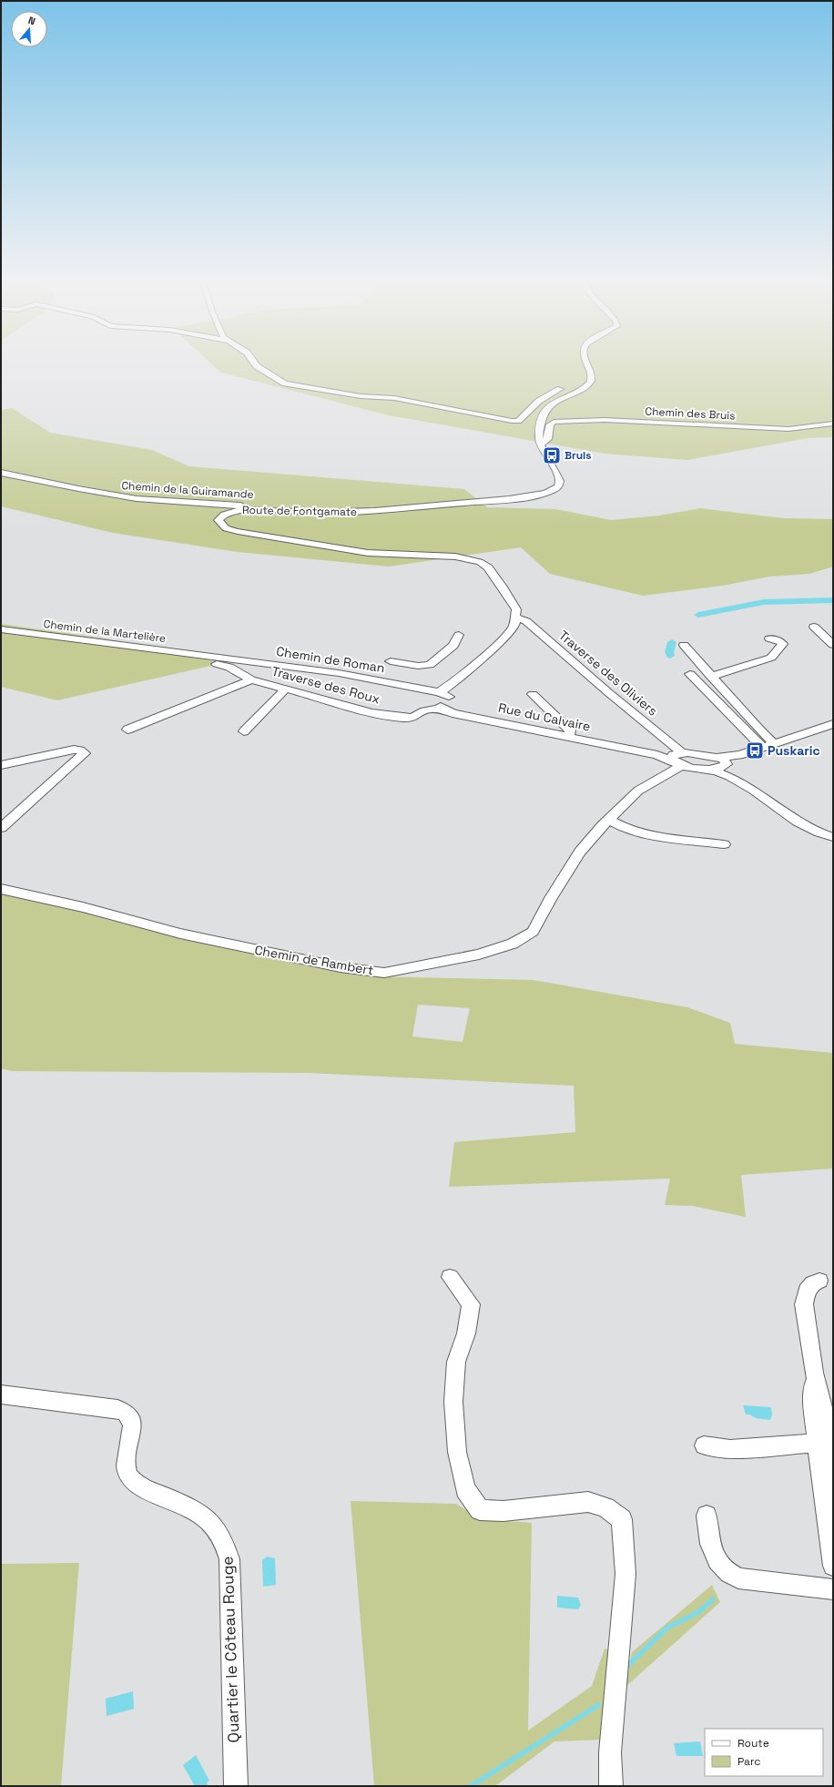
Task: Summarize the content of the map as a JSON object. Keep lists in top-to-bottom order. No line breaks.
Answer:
{"streets":{"street":["Chemin des Bruis","Chemin de la Guiramande","Route de Fontgamate","Chemin de la Martelière","Chemin de Roman","Traverse des Oliviers","Traverse des Roux","Rue du Calvaire","Chemin de Rambert","Quartier le Côteau Rouge"]},"crossings":[["Chemin des Bruis","Route de Fontgamate"],["Chemin de la Guiramande","Route de Fontgamate"],["Route de Fontgamate","Traverse des Oliviers"],["Chemin de la Martelière","Chemin de Roman"],["Chemin de la Martelière","Traverse des Roux"],["Chemin de Roman","Traverse des Roux"],["Traverse des Oliviers","Rue du Calvaire"],["Traverse des Oliviers","Chemin de Rambert"],["Traverse des Roux","Rue du Calvaire"],["Rue du Calvaire","Chemin de Rambert"]],"places":{"bus stop":["Bruis","Puskaric"]},"legend":["Route","Parc"],"north":"top"}
